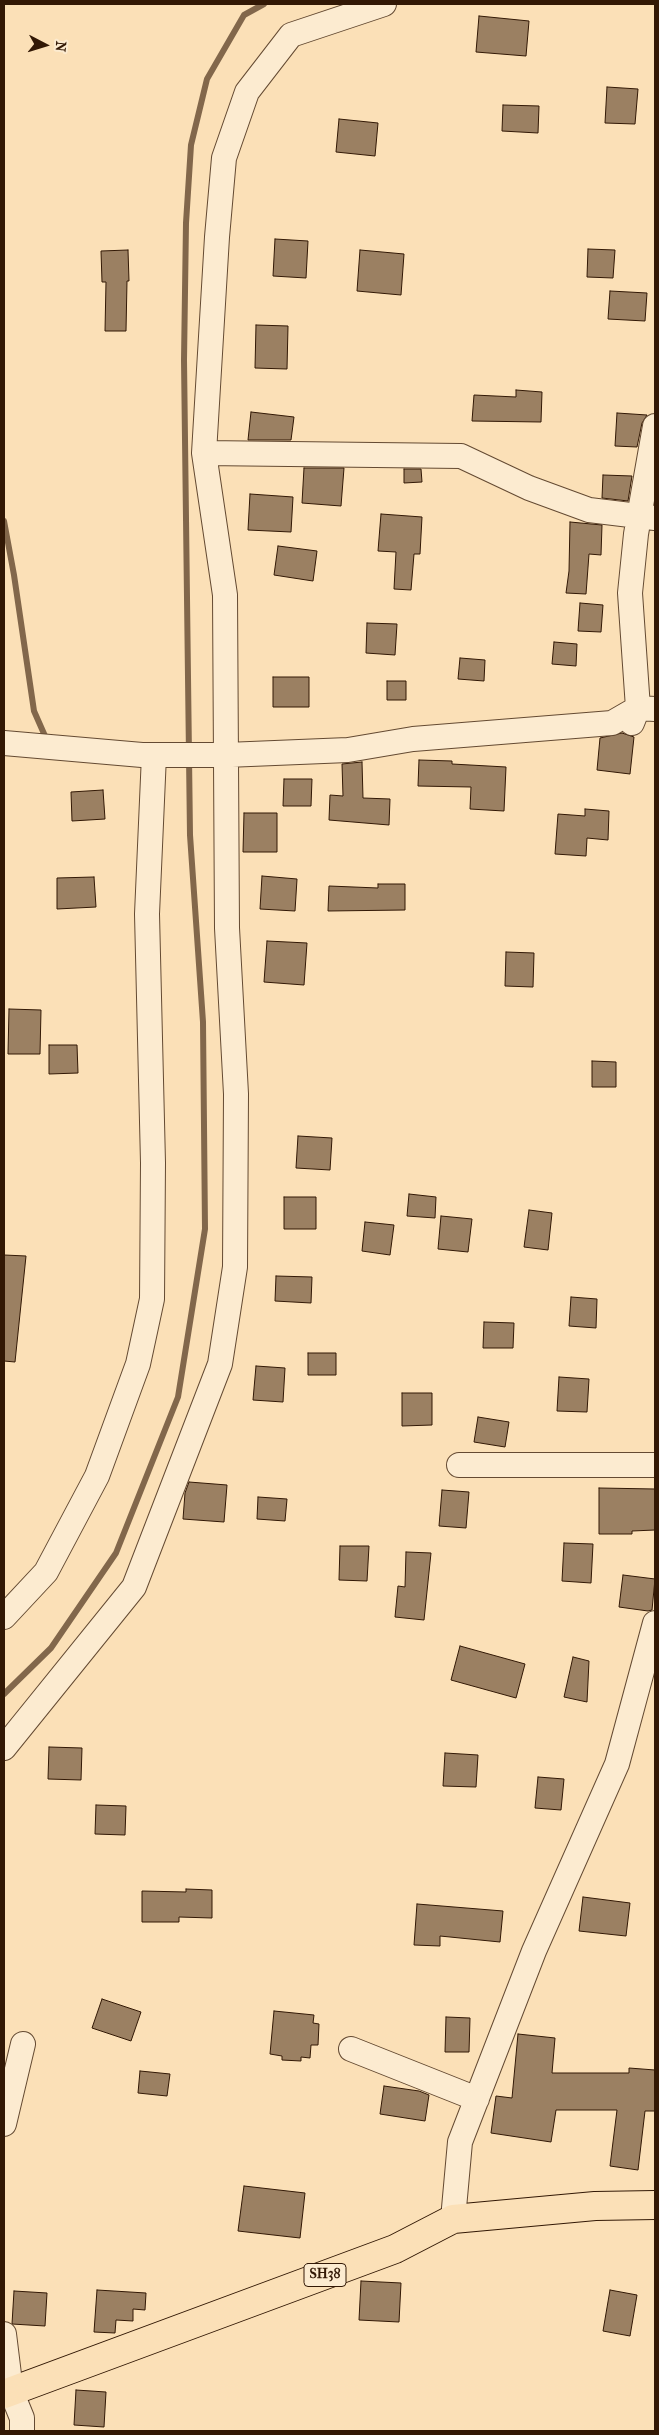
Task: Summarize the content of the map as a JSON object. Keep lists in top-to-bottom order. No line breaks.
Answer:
{"streets":{"main road":["SH38"]},"north":"right"}
